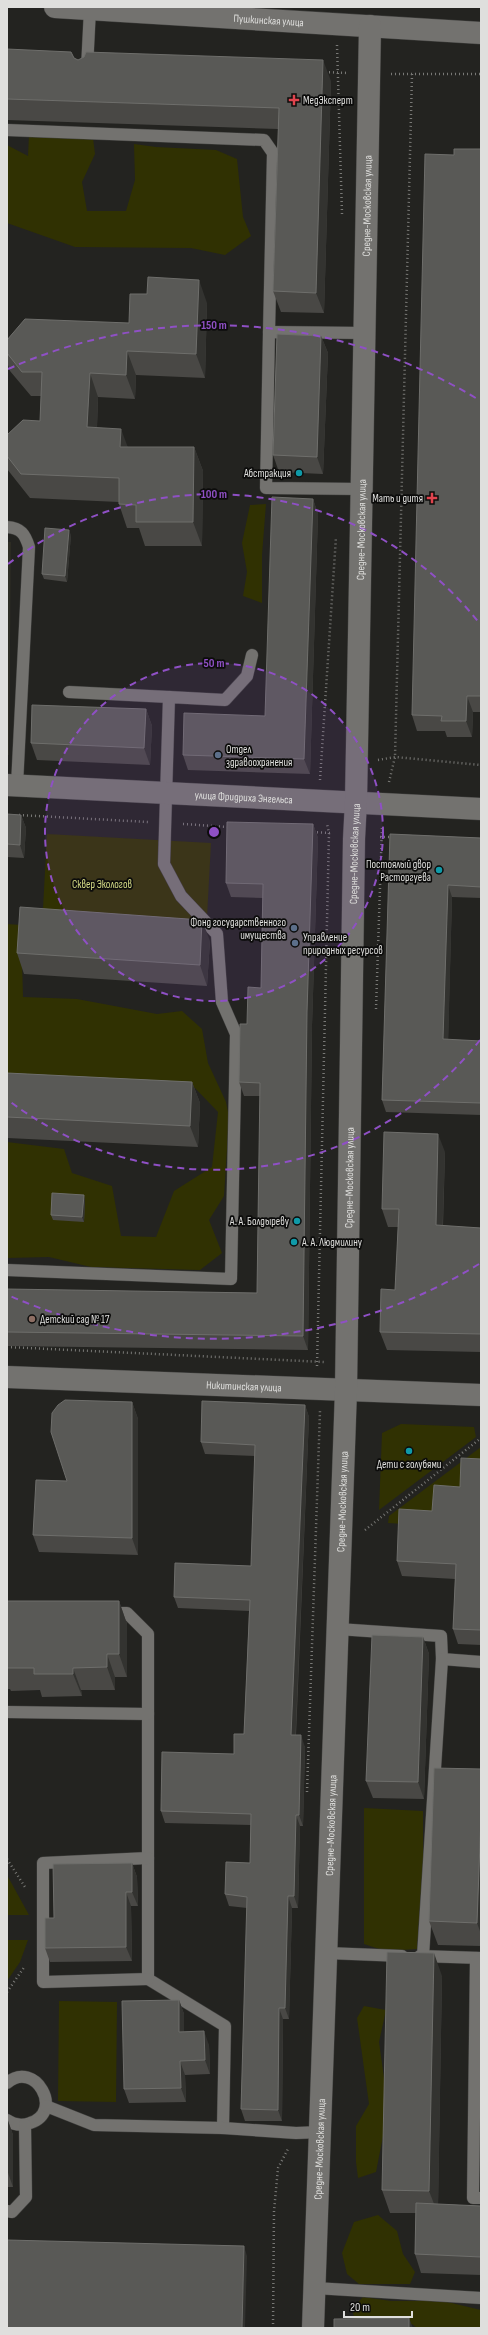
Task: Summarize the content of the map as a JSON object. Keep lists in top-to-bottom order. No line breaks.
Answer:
{"streets":{"street":["Пушкинская улица","Средне-Московская улица","улица Фридриха Энгельса","Никитинская улица"]},"crossings":[["Пушкинская улица","Средне-Московская улица"],["Средне-Московская улица","улица Фридриха Энгельса"],["Средне-Московская улица","Никитинская улица"]],"parks":["Сквер Экологов"],"places":{"health":["МедЭксперт","Мать и дитя"],"other":["Абстракция","Отдел здравоохранения","Постоялый двор Расторгуева","Фонд государственного имущества","Управление природных ресурсов","А. А. Болдыреву","А. А. Людмилину","Детский сад № 17","Дети с голубями"]},"scale_bar":"20 m","rings":["150 m","100 m","50 m"]}
